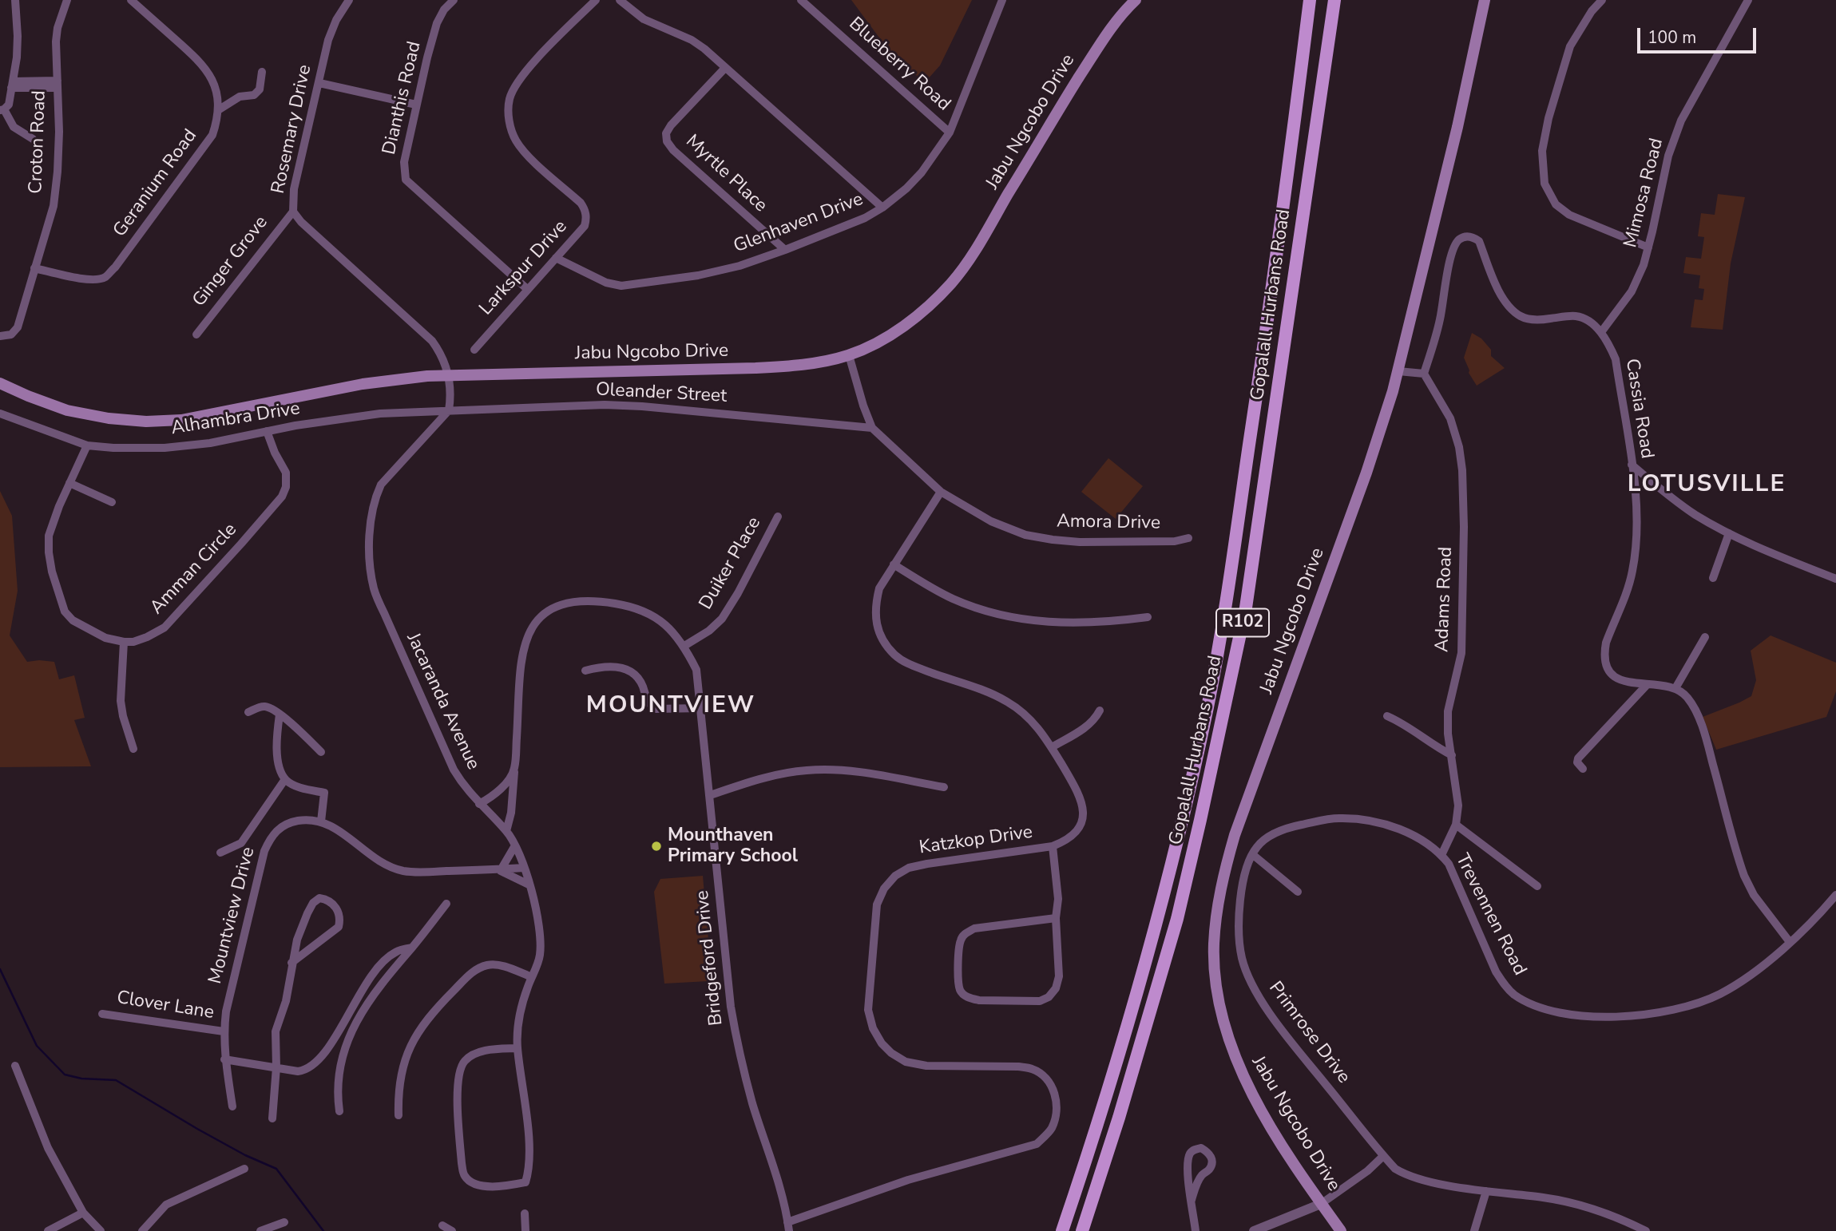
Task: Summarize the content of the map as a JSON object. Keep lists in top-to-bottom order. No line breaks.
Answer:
{"streets":{"main road":["Jabu Ngcobo Drive","Gopalall Hurbans Road","R102"],"street":["Blueberry Road","Dianthis Road","Rosemary Drive","Croton Road","Myrtle Place","Geranium Road","Mimosa Road","Glenhaven Drive","Ginger Grove","Larkspur Drive","Oleander Street","Cassia Road","Alhambra Drive","Amora Drive","Duiker Place","Amman Circle","Adams Road","Jacaranda Avenue","Katzkop Drive","Trevennen Road","Mountview Drive","Bridgeford Drive","Clover Lane","Primrose Drive"]},"crossings":[["Blueberry Road","Glenhaven Drive"],["Dianthis Road","Larkspur Drive"],["Jabu Ngcobo Drive","Rosemary Drive"],["Jabu Ngcobo Drive","Amora Drive"],["Rosemary Drive","Ginger Grove"],["Croton Road","Geranium Road"],["Myrtle Place","Glenhaven Drive"],["Mimosa Road","Cassia Road"],["Glenhaven Drive","Larkspur Drive"],["Oleander Street","Alhambra Drive"],["Oleander Street","Amora Drive"],["Oleander Street","Jacaranda Avenue"],["Cassia Road","Adams Road"],["Alhambra Drive","Amman Circle"],["Alhambra Drive","Jacaranda Avenue"],["Amora Drive","Katzkop Drive"],["Duiker Place","Bridgeford Drive"],["Adams Road","Trevennen Road"],["Jacaranda Avenue","Bridgeford Drive"],["Katzkop Drive","Bridgeford Drive"],["Trevennen Road","Primrose Drive"],["Mountview Drive","Clover Lane"]],"districts":["LOTUSVILLE","MOUNTVIEW"],"places":["Mounthaven Primary School"],"scale_bar":"100 m"}
